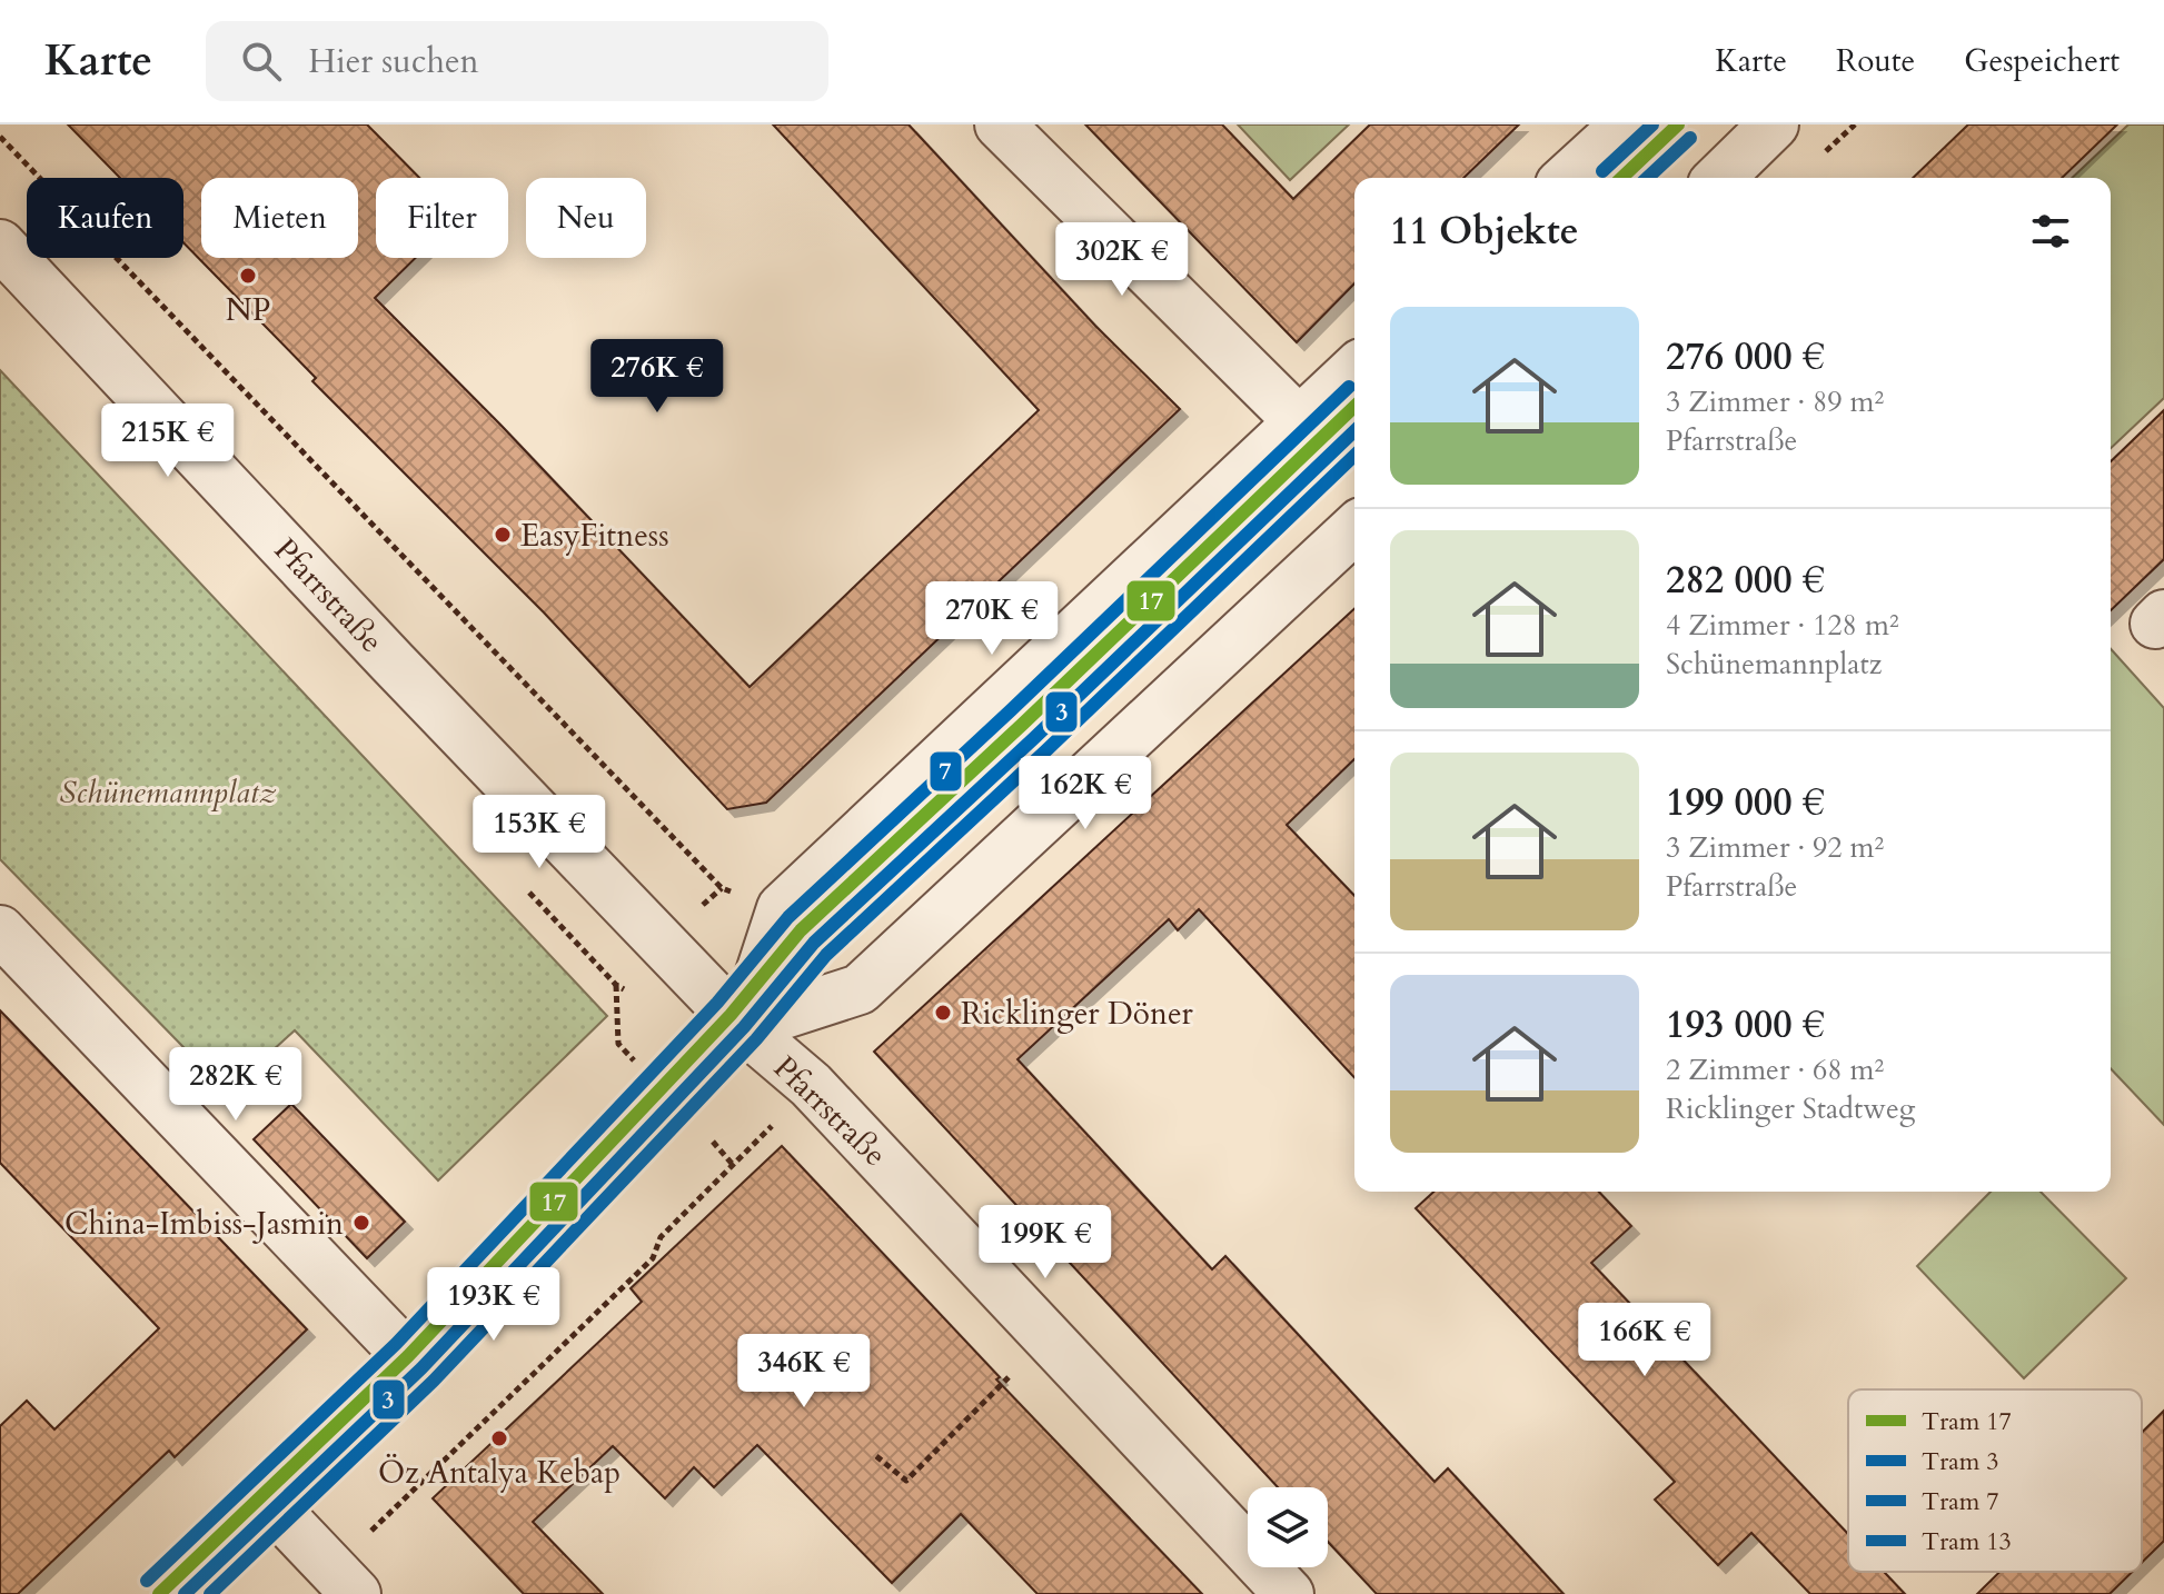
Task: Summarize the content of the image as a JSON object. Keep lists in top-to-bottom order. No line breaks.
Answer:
{"streets":{"street":["Pfarrstraße"]},"parks":["Schünemannplatz"],"places":["NP","EasyFitness","Ricklinger Döner","China-Imbiss-Jasmin","Öz Antalya Kebap"],"lines":["tram line 17","tram line 7","tram line 3","tram line 13"],"legend":["Tram 17","Tram 3","Tram 7","Tram 13"],"page":{"header":"Karte","search":"Hier suchen","nav":["Karte","Route","Gespeichert"],"chip":["Kaufen","Mieten","Filter","Neu"],"heading":"11 Objekte","price":["302K €","276K €","215K €","270K €","162K €","153K €","282K €","199K €","193K €","166K €","346K €"],"list":[{"name":"276 000 €","note":"3 Zimmer · 89 m² · Pfarrstraße"},{"name":"282 000 €","note":"4 Zimmer · 128 m² · Schünemannplatz"},{"name":"199 000 €","note":"3 Zimmer · 92 m² · Pfarrstraße"},{"name":"193 000 €","note":"2 Zimmer · 68 m² · Ricklinger Stadtweg"}]}}
